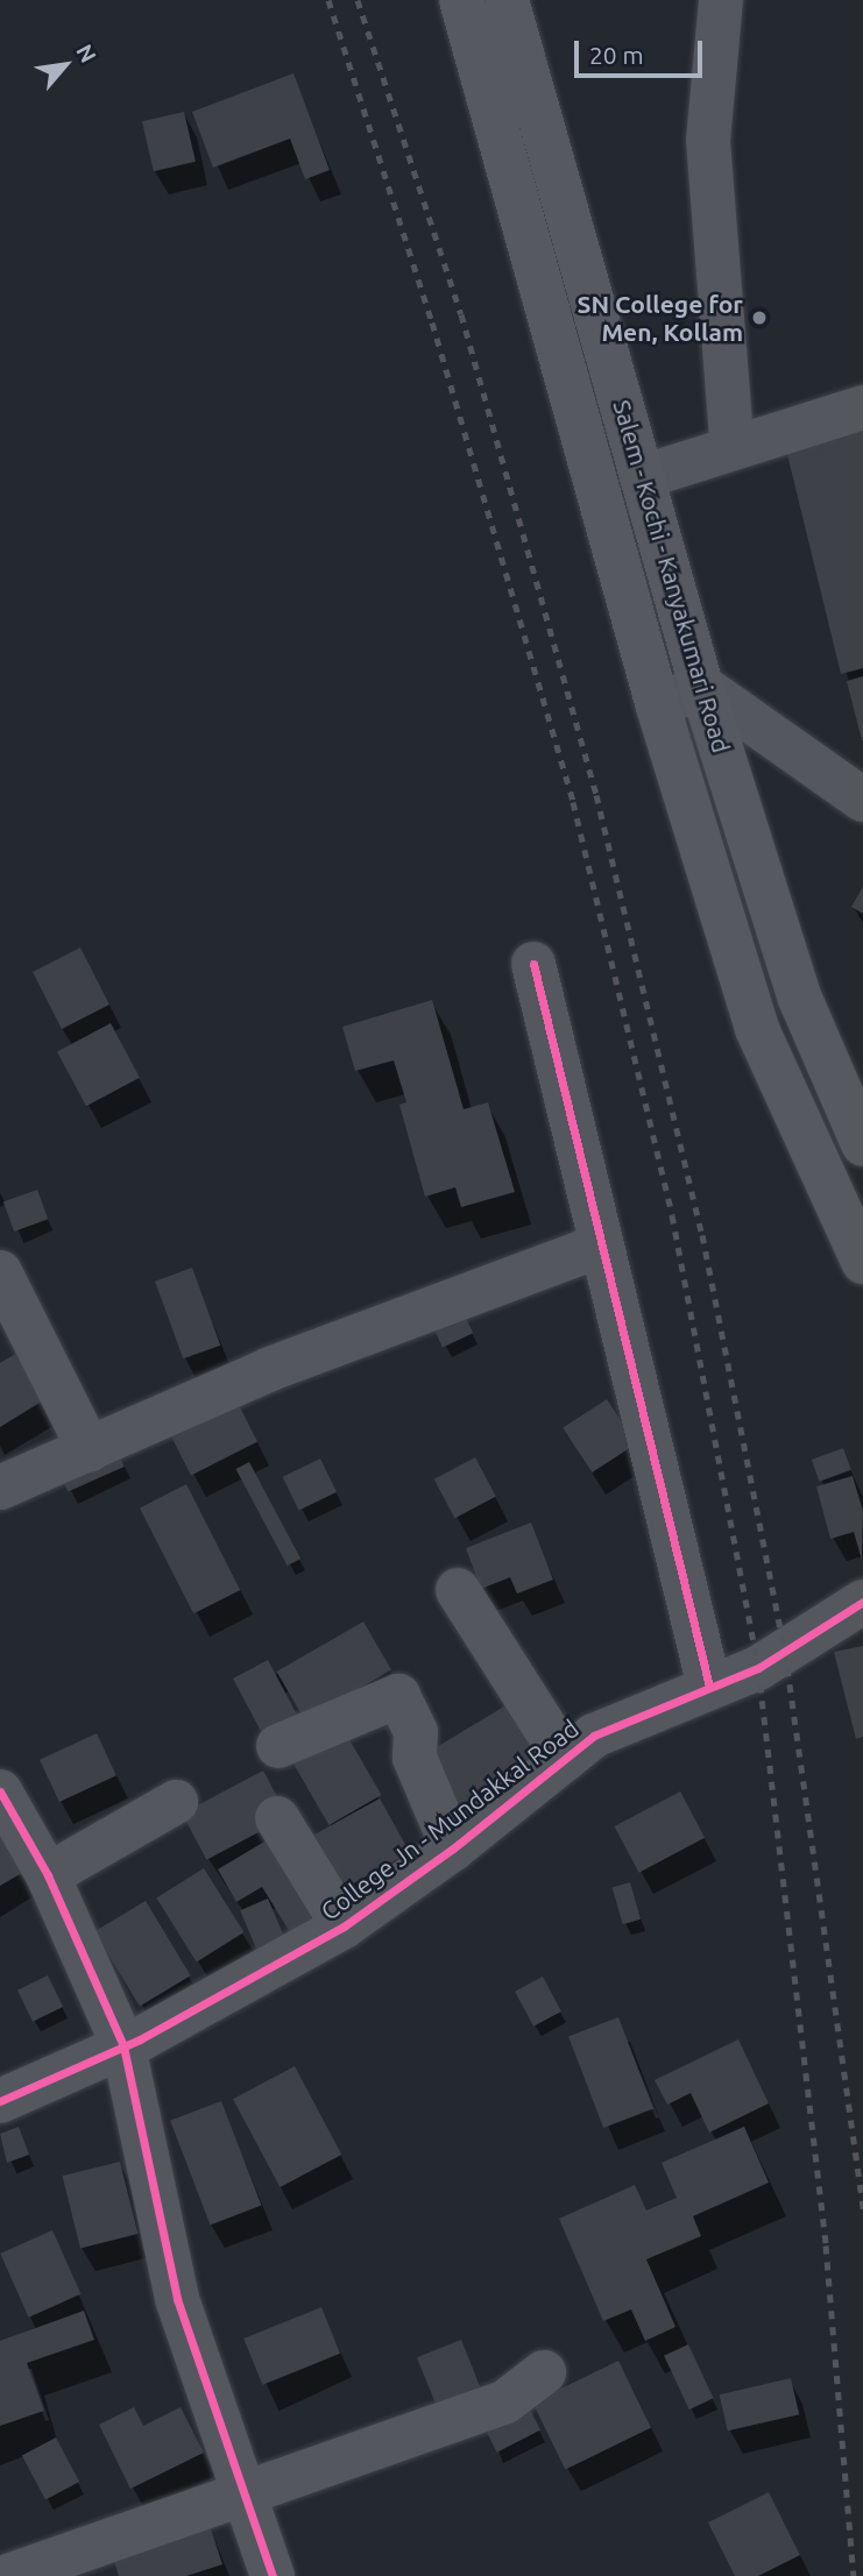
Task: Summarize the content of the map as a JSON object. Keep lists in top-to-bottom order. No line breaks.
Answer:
{"streets":{"main road":["Salem - Kochi - Kanyakumari Road"],"street":["College Jn - Mundakkal Road"]},"places":["SN College for Men, Kollam"],"scale_bar":"20 m","north":"top right"}
